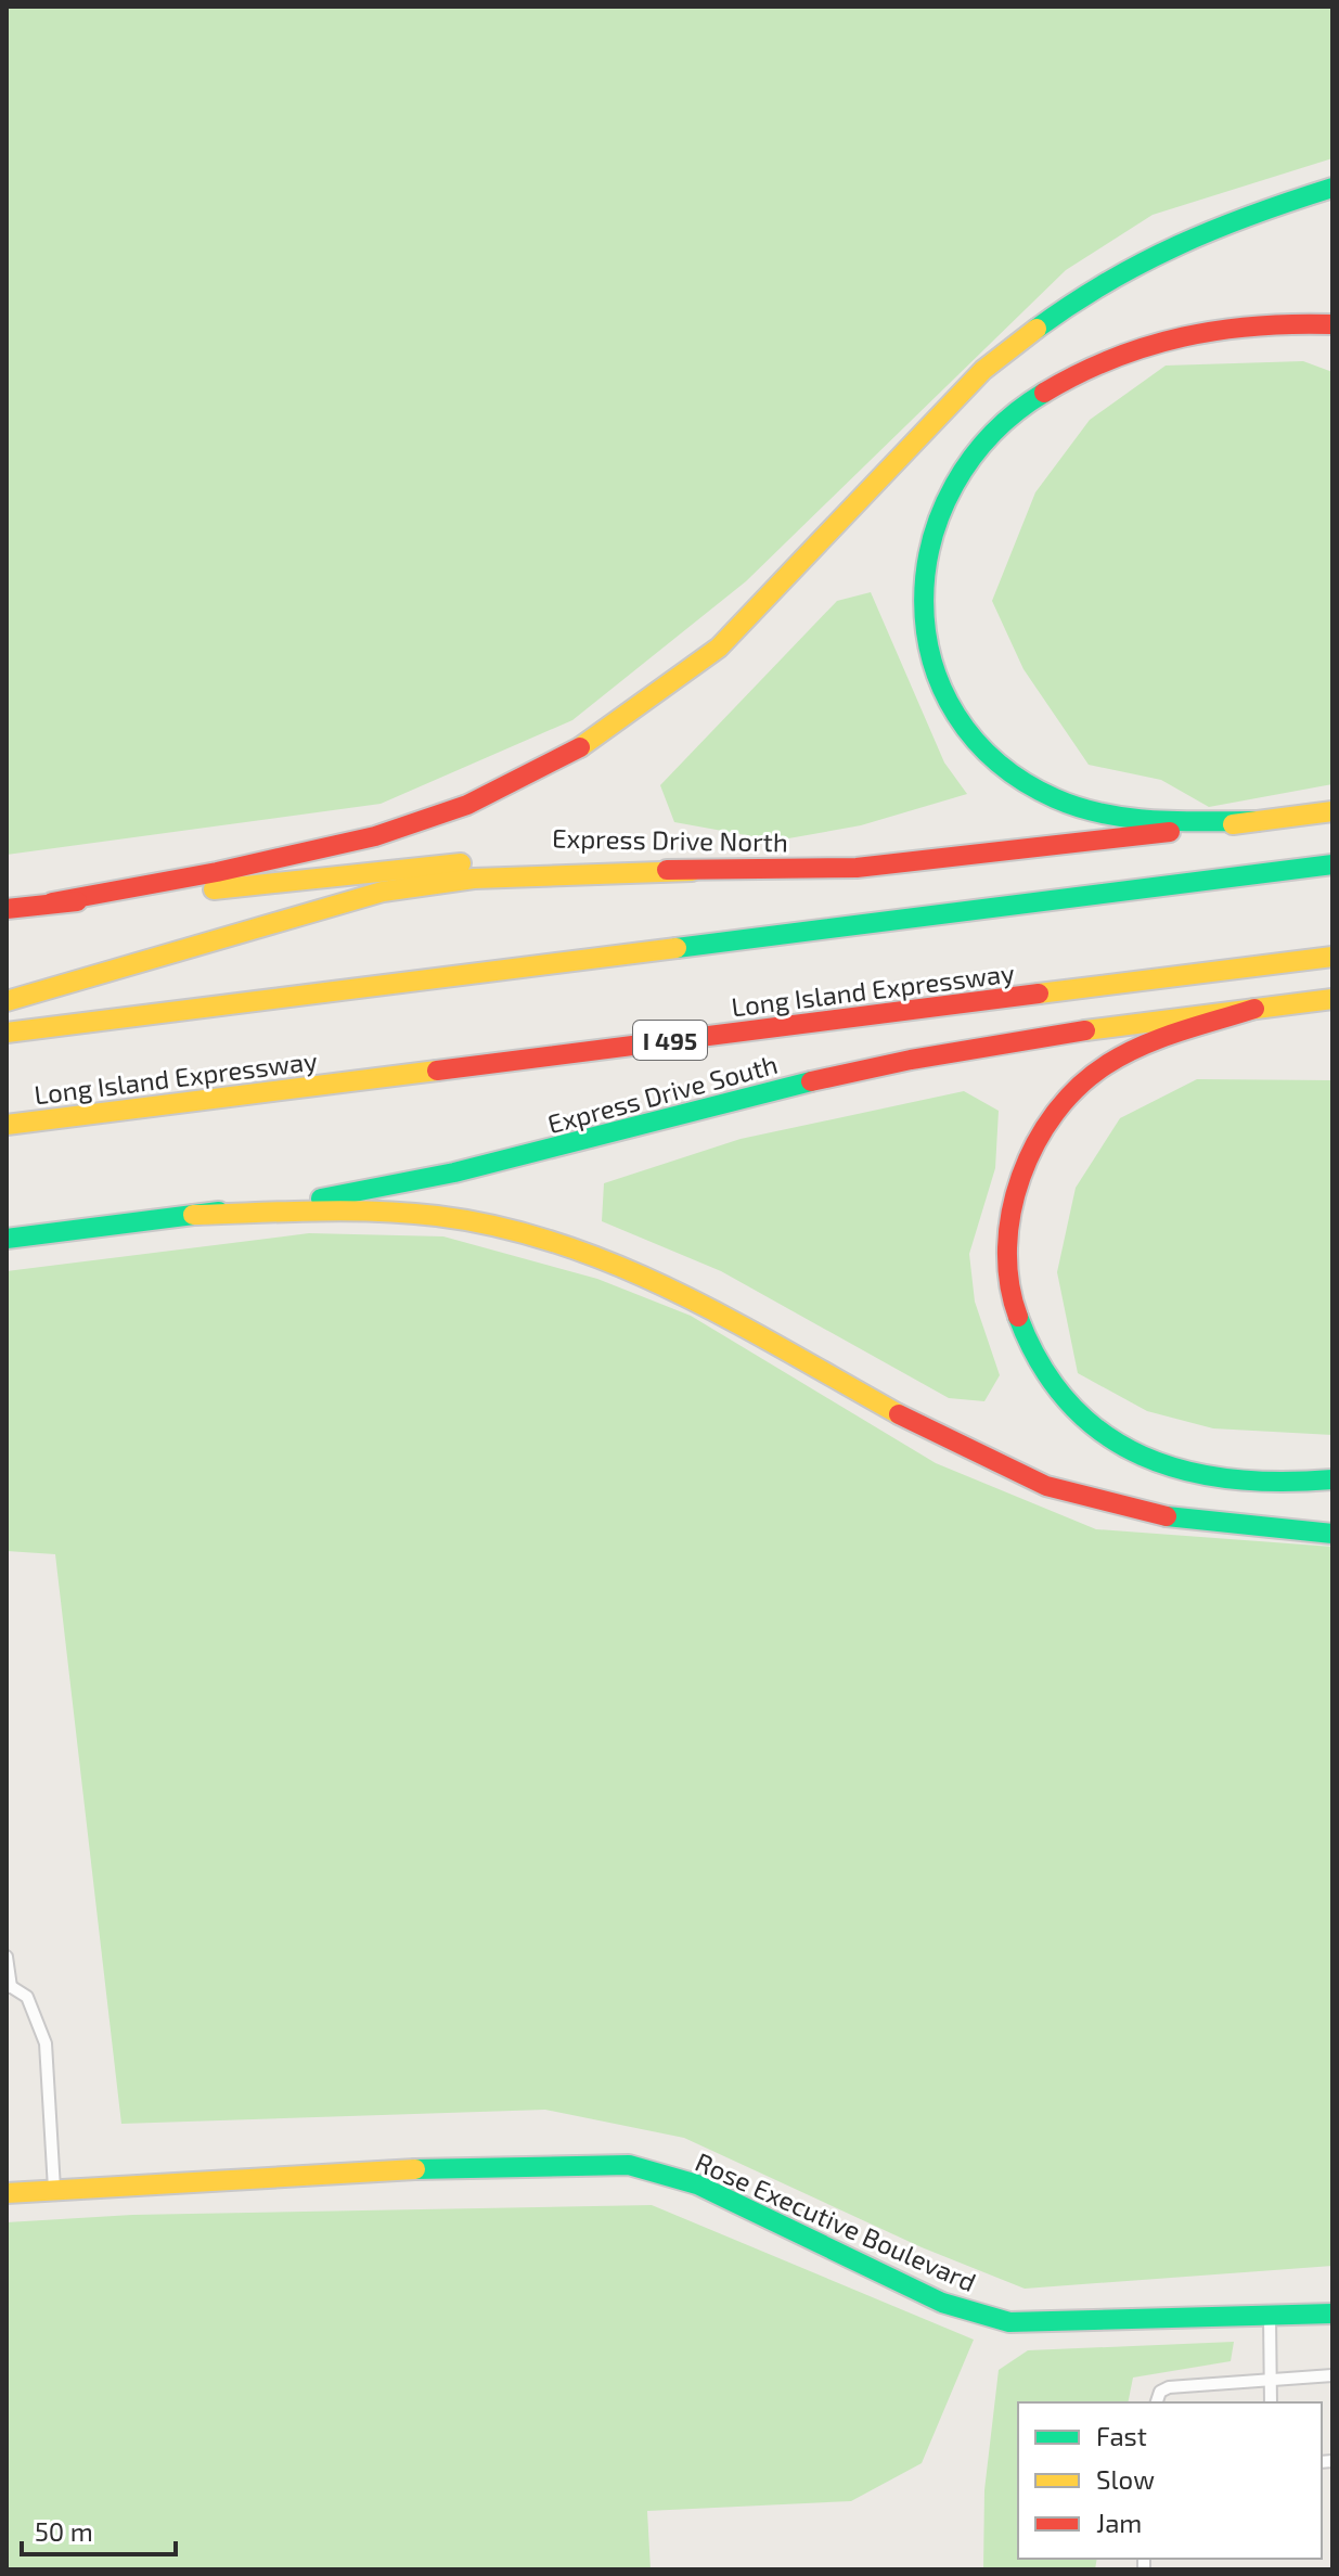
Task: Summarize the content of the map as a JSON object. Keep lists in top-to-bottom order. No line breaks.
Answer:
{"streets":{"main road":["Express Drive North","Long Island Expressway","I 495","Express Drive South","Rose Executive Boulevard"]},"legend":["Fast","Slow","Jam"],"scale_bar":"50 m"}
